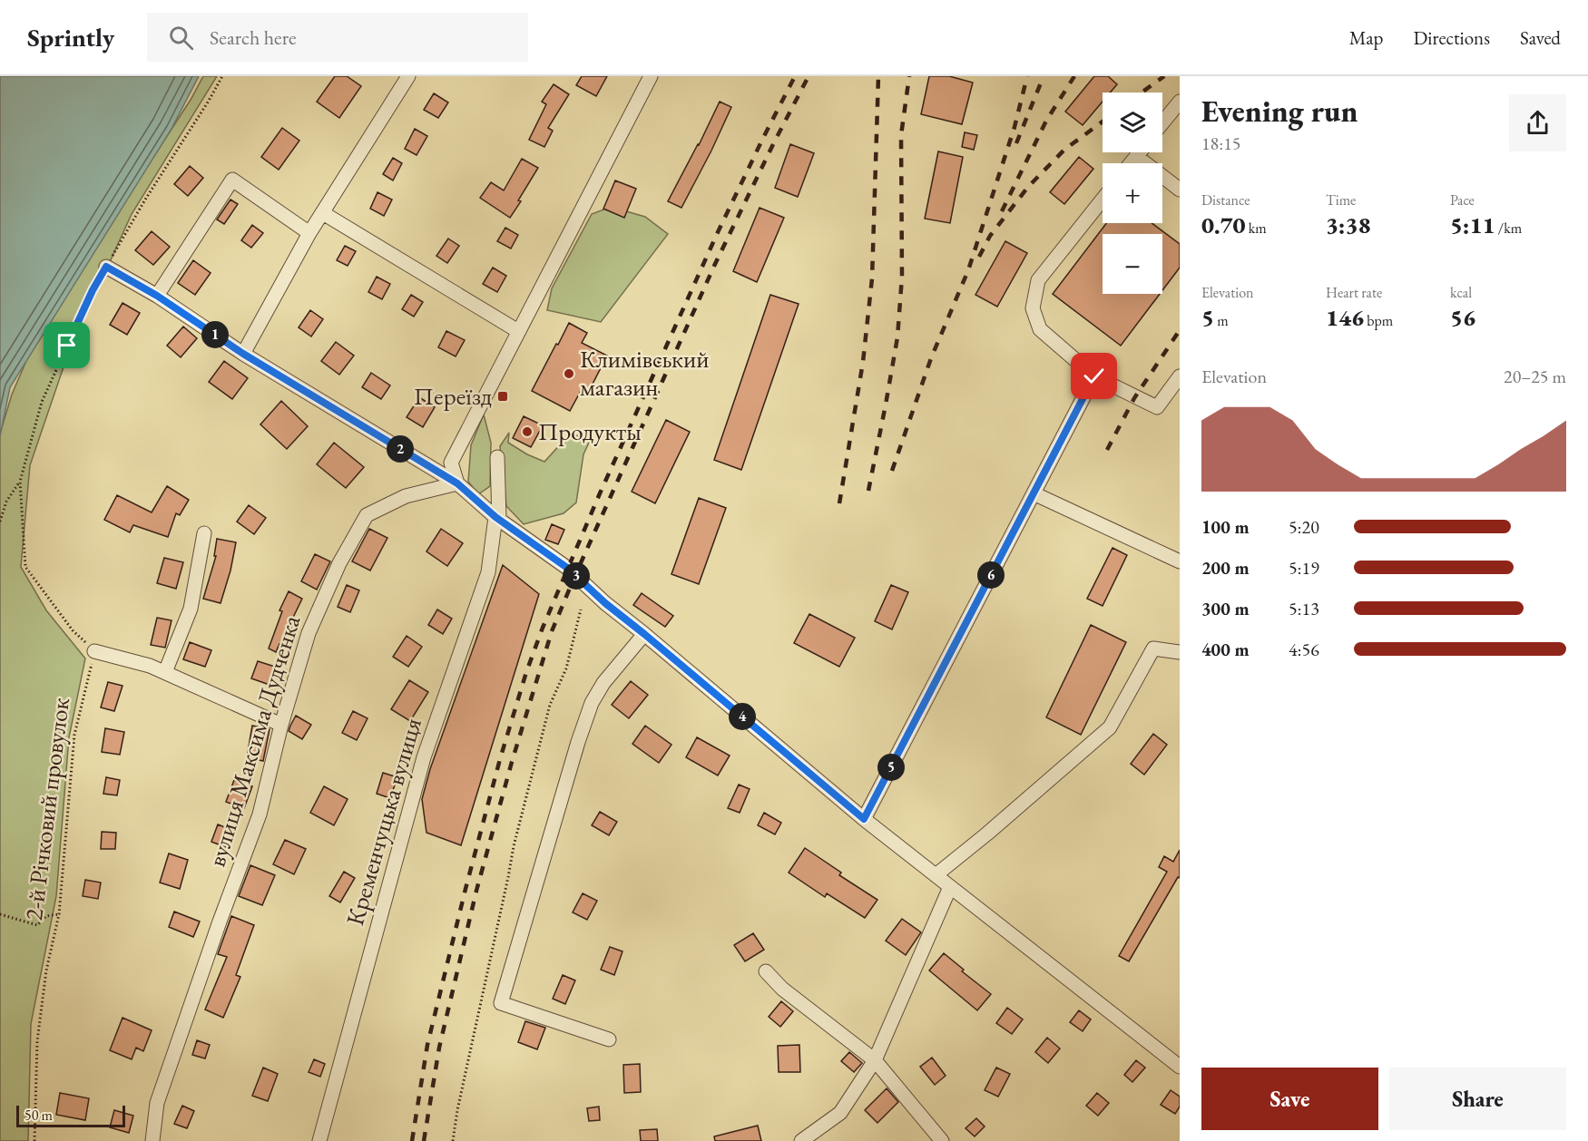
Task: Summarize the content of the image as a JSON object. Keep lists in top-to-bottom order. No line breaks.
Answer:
{"streets":{"street":["вулиця Максима Дудченка","Кременчуцька вулиця"],"path":["2-й Річковий провулок"]},"places":{"other":["Климівський магазин","Продукты"],"transit":["Переїзд"]},"scale_bar":"50 m","page":{"header":"Sprintly","search":"Search here","nav":["Map","Directions","Saved"],"heading":["Evening run","18:15"],"map_buttons":["+","−"],"stats":[["Distance","0.70 km"],["Time","3:38"],["Pace","5:11 /km"],["Elevation","5 m"],["Heart rate","146 bpm"],["kcal","56"]],"pins":["1","2","6","3","4","5"],"chart":["Elevation","20–25 m"],"list":[{"name":"100 m","note":"5:20"},{"name":"200 m","note":"5:19"},{"name":"300 m","note":"5:13"},{"name":"400 m","note":"4:56"}],"buttons":["Save","Share"],"scale":"50 m"}}
